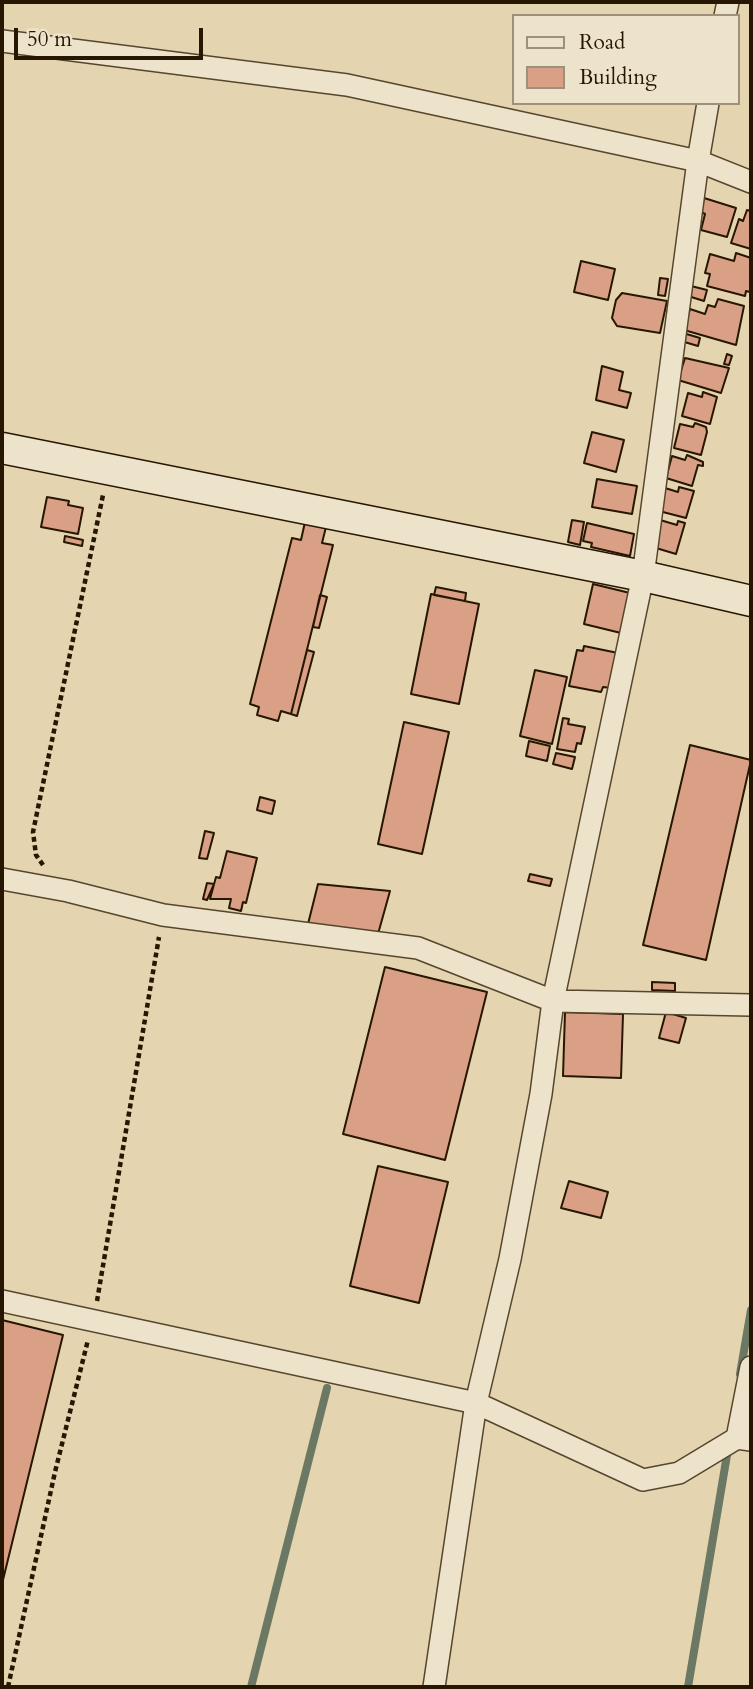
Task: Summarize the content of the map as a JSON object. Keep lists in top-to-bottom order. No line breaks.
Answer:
{"legend":["Road","Building"],"scale_bar":"50 m"}
